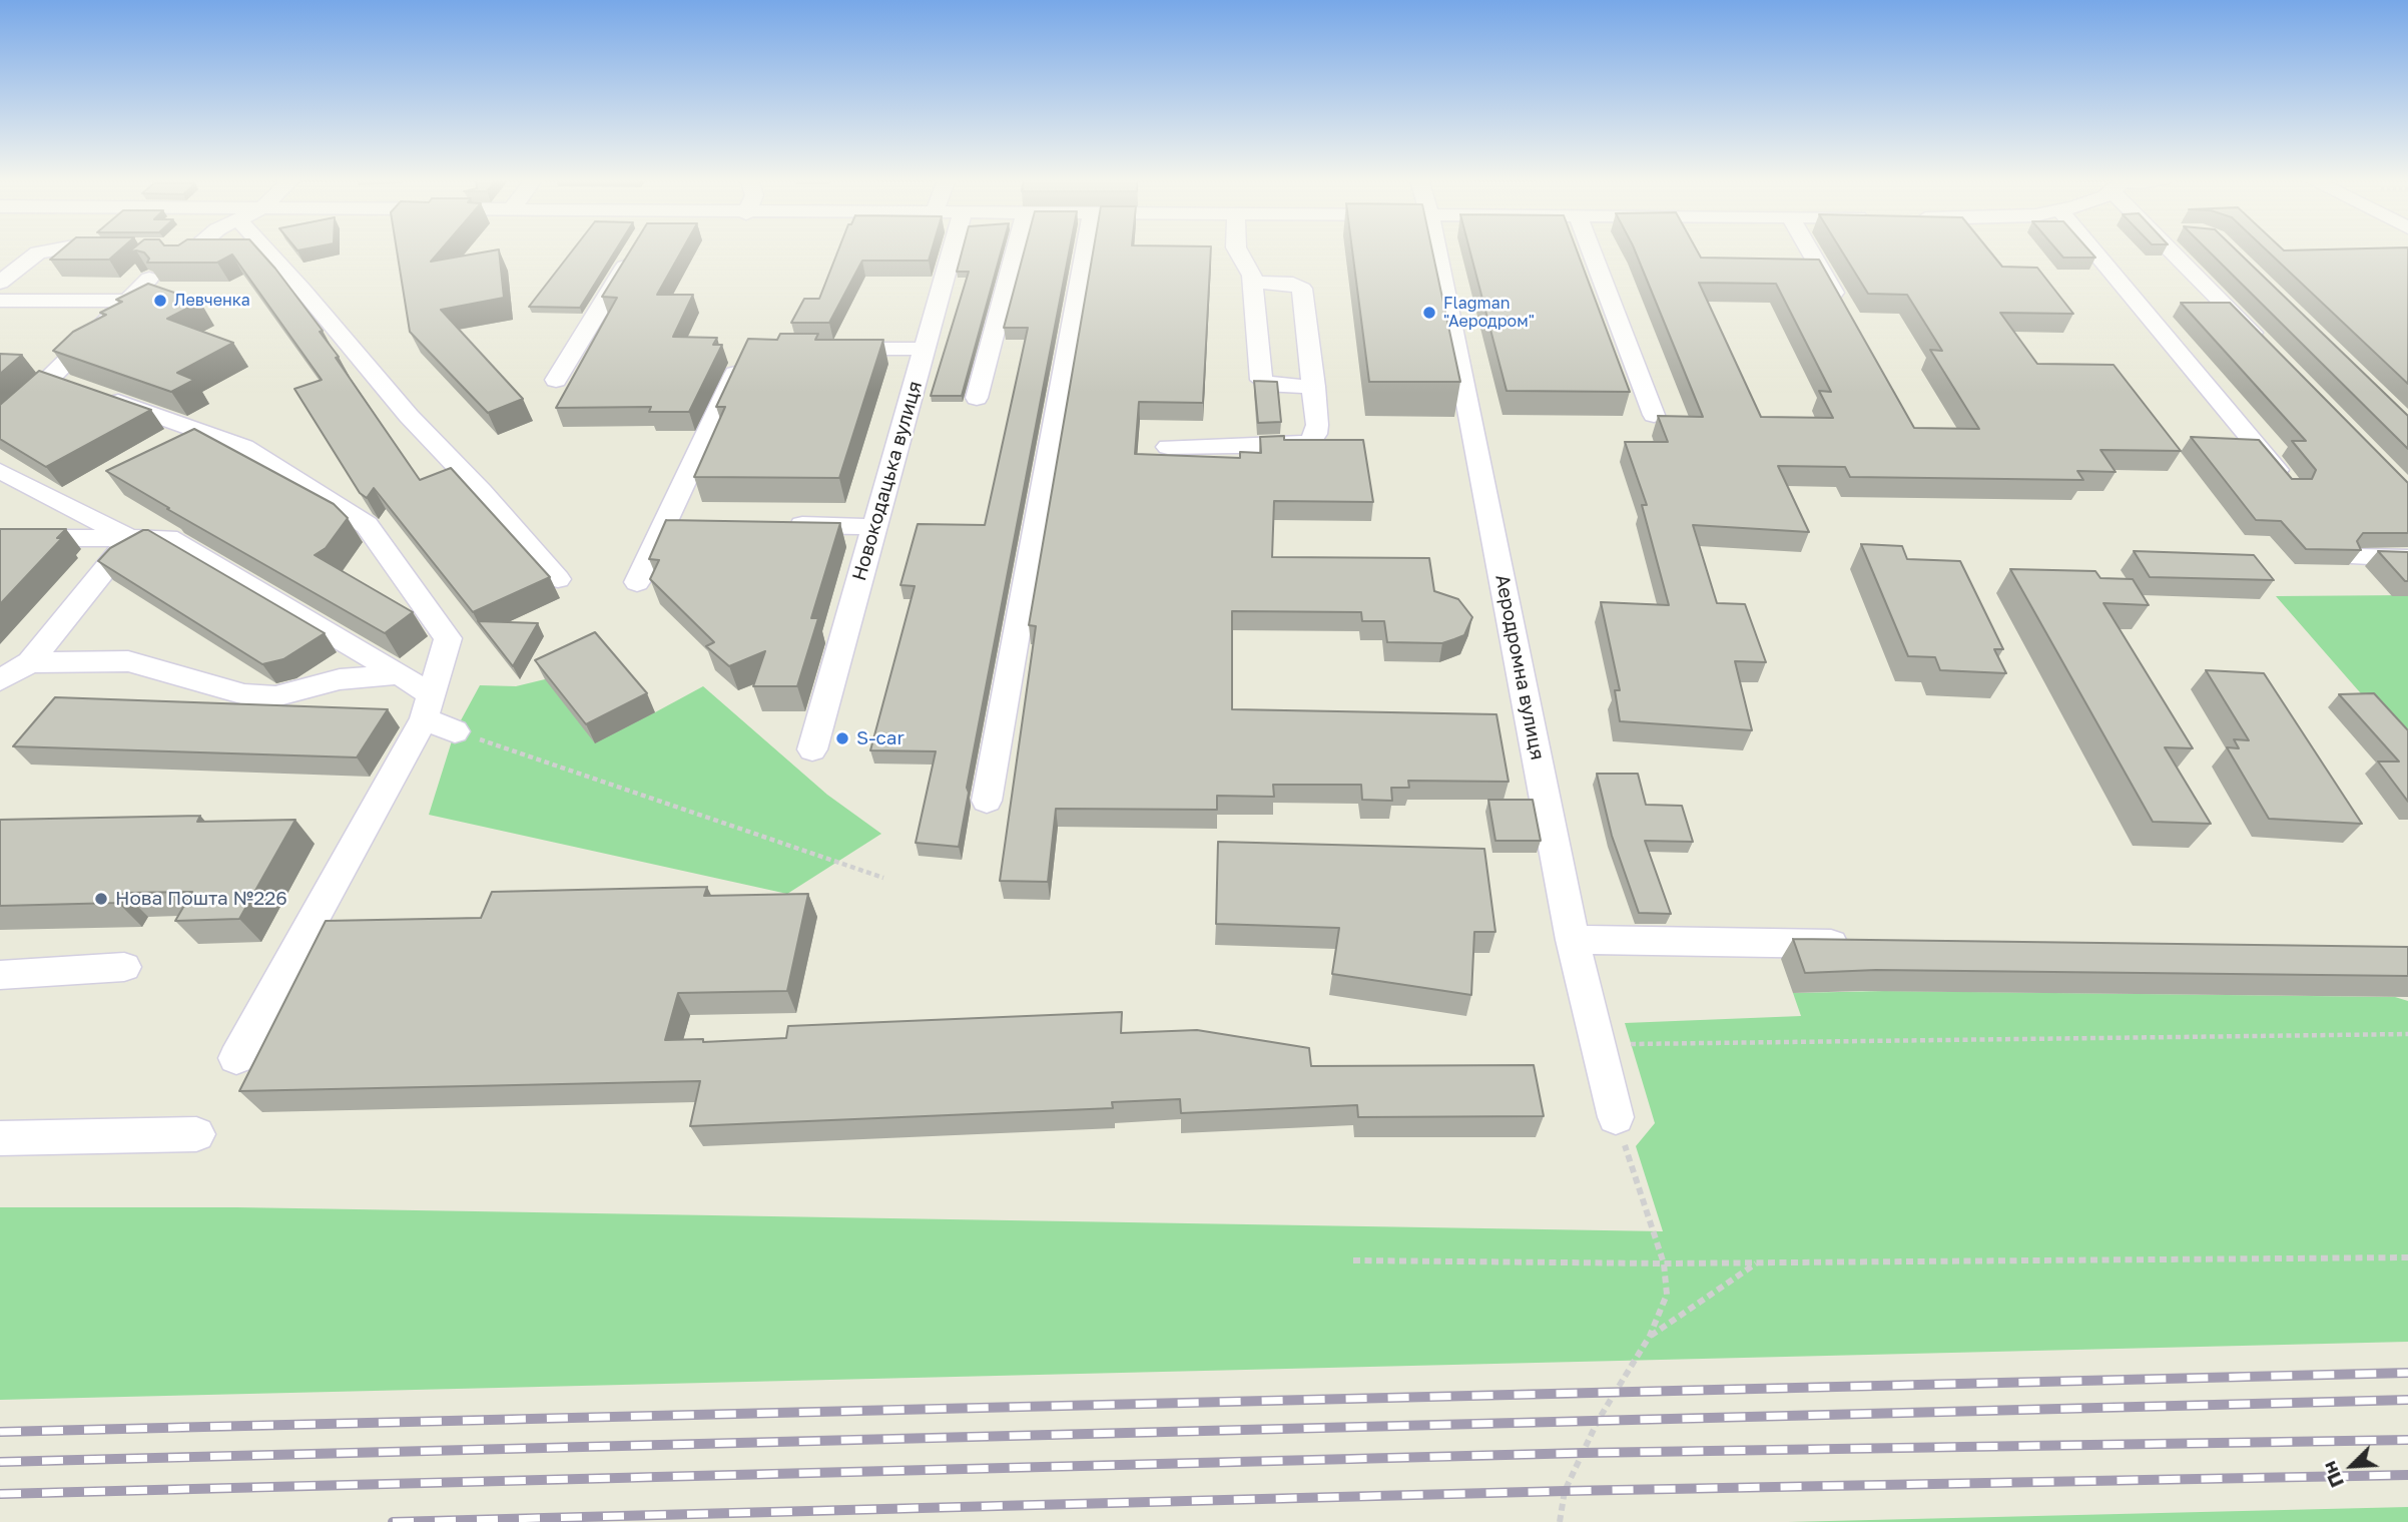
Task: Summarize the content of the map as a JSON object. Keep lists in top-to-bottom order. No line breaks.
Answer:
{"streets":{"street":["Новокодацька вулиця","Аеродромна вулиця"]},"places":["Левченка","Flagman \"Аеродром\"","S-car","Нова Пошта №226"],"north":"bottom left"}
